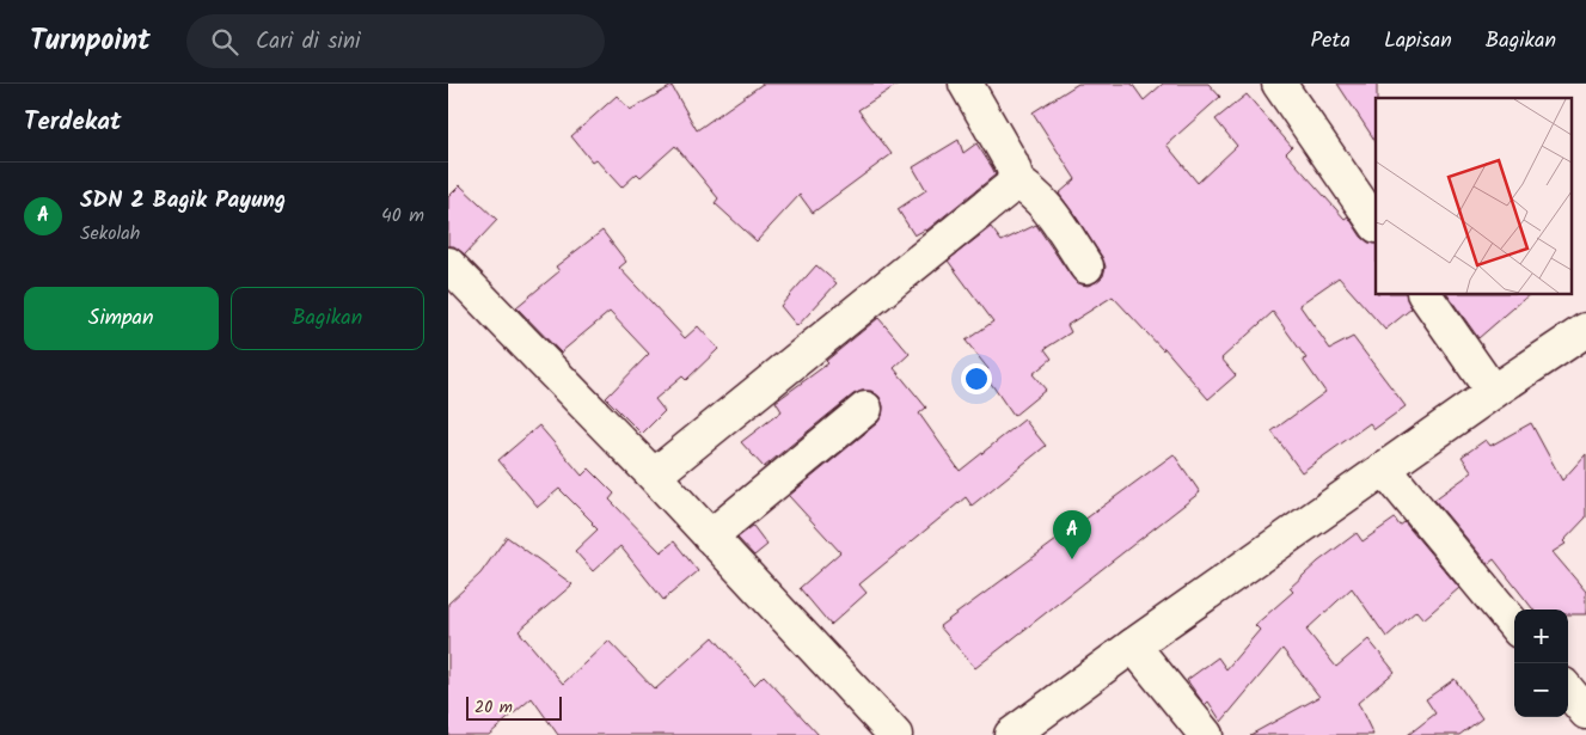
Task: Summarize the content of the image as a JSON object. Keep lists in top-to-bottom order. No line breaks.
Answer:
{"scale_bar":"20 m","page":{"header":"Turnpoint","search":"Cari di sini","nav":["Peta","Lapisan","Bagikan"],"heading":"Terdekat","list":[{"mark":"A","name":"SDN 2 Bagik Payung","note":"Sekolah","value":"40 m"}],"buttons":["Simpan","Bagikan"],"pins":"A","map_buttons":["+","−"],"scale":"20 m"}}
